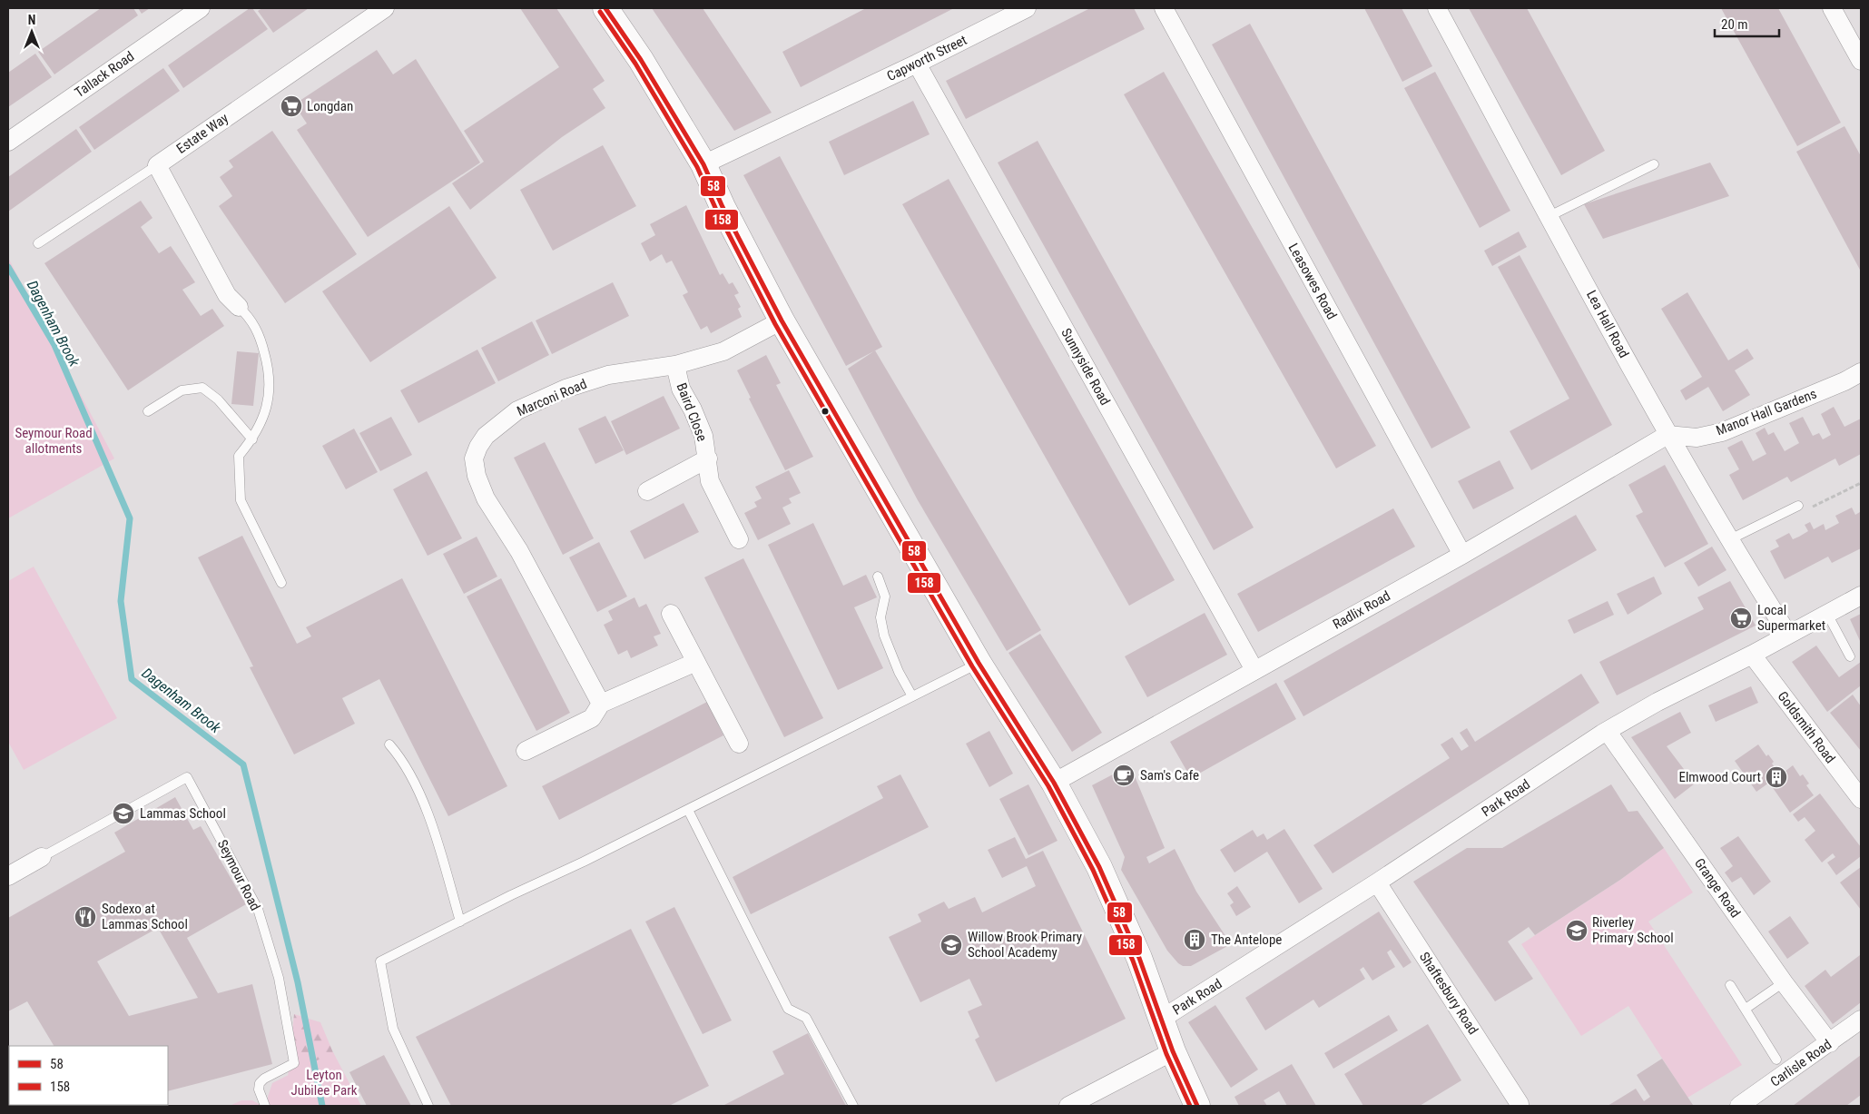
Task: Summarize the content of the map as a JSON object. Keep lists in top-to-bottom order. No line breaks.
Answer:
{"streets":{"street":["Capworth Street","Tallack Road","Estate Way","Leasowes Road","Lea Hall Road","Sunnyside Road","Marconi Road","Baird Close","Manor Hall Gardens","Radlix Road","Goldsmith Road","Park Road","Seymour Road","Grange Road","Shaftesbury Road","Carlisle Road"]},"crossings":[["Capworth Street","Sunnyside Road"],["Leasowes Road","Radlix Road"],["Lea Hall Road","Manor Hall Gardens"],["Lea Hall Road","Radlix Road"],["Lea Hall Road","Park Road"],["Sunnyside Road","Radlix Road"],["Marconi Road","Baird Close"],["Manor Hall Gardens","Radlix Road"],["Goldsmith Road","Park Road"],["Park Road","Grange Road"],["Park Road","Shaftesbury Road"],["Grange Road","Carlisle Road"]],"water":["Dagenham Brook"],"parks":["Seymour Road allotments","Leyton Jubilee Park"],"places":{"supermarket":["Longdan","Local Supermarket"],"cafe":["Sam's Cafe"],"building":["Elmwood Court","The Antelope"],"school or university":["Lammas School","Riverley Primary School","Willow Brook Primary School Academy"],"restaurant":["Sodexo at Lammas School"]},"lines":["transit line 58","transit line 158"],"legend":["58","158"],"scale_bar":"20 m","north":"top"}
